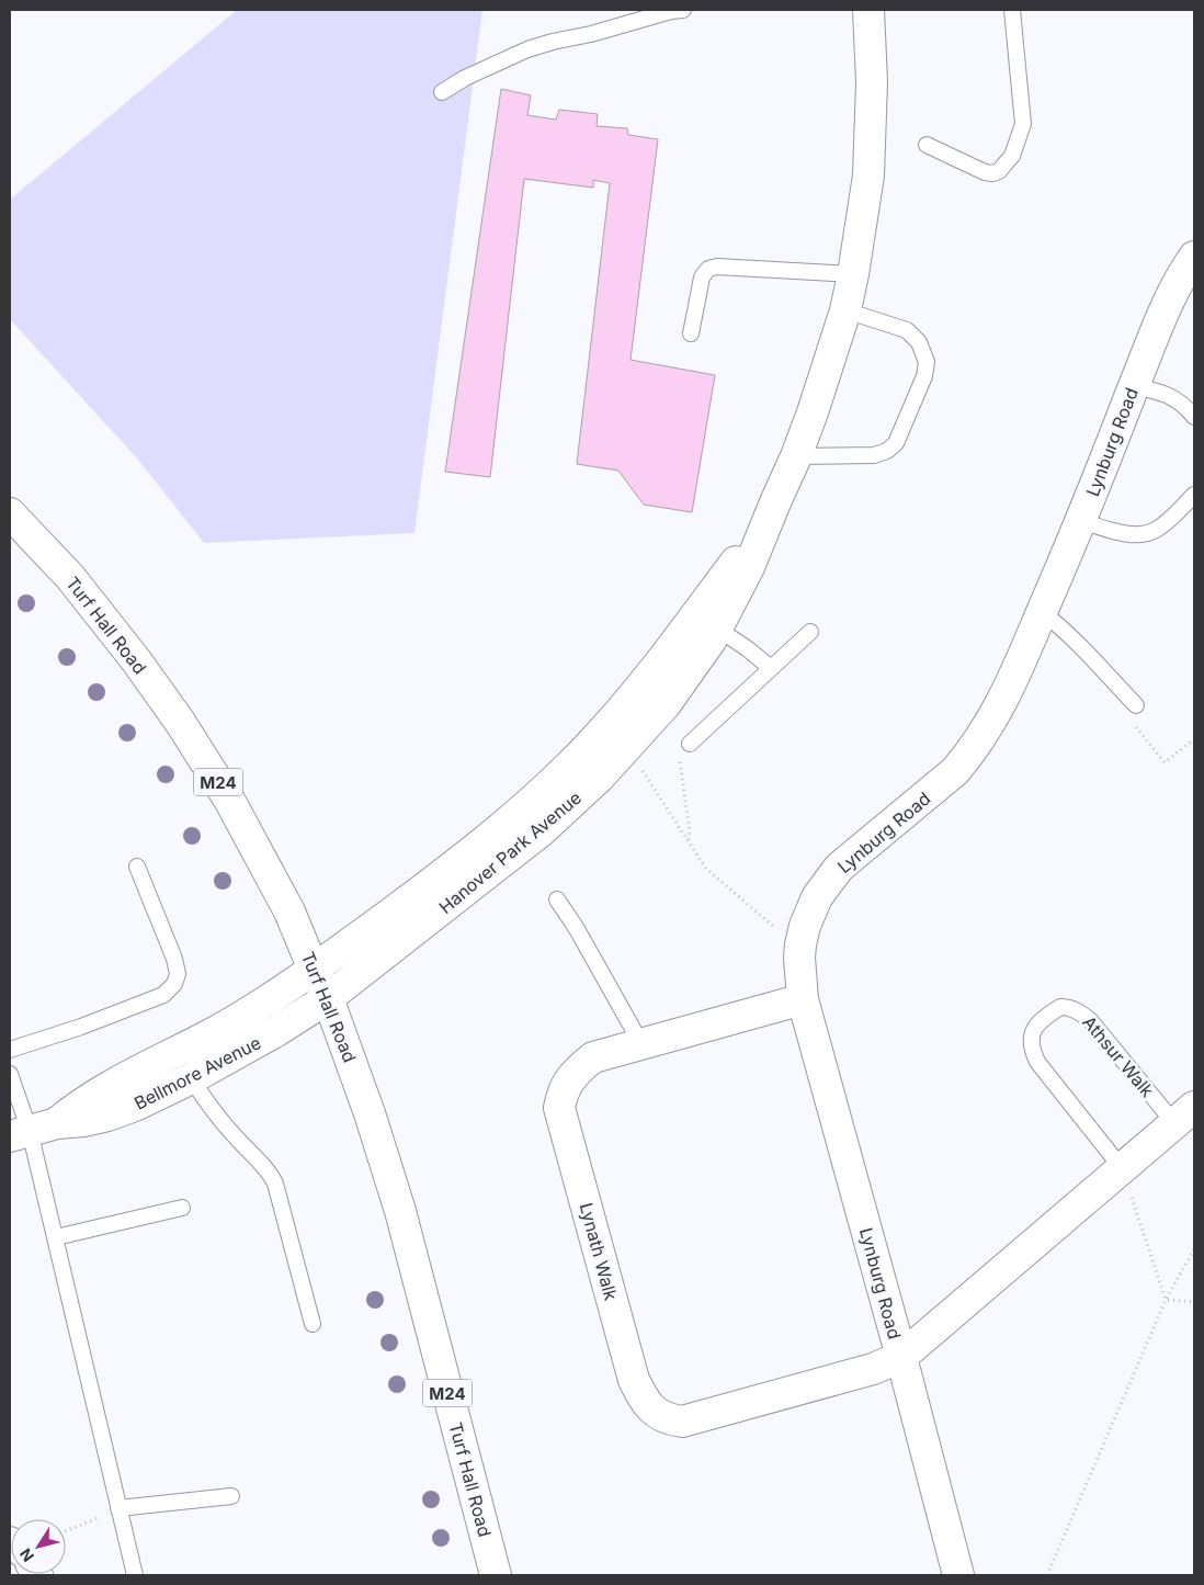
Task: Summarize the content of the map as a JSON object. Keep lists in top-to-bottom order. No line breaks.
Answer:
{"streets":{"street":["Lynburg Road","Turf Hall Road","M24","Hanover Park Avenue","Athsur Walk","Bellmore Avenue","Lynath Walk"]},"crossings":[["Lynburg Road","Athsur Walk"],["Lynburg Road","Lynath Walk"],["Turf Hall Road","Hanover Park Avenue"],["Turf Hall Road","Bellmore Avenue"],["Hanover Park Avenue","Bellmore Avenue"],["Athsur Walk","Lynath Walk"]],"north":"bottom left"}
